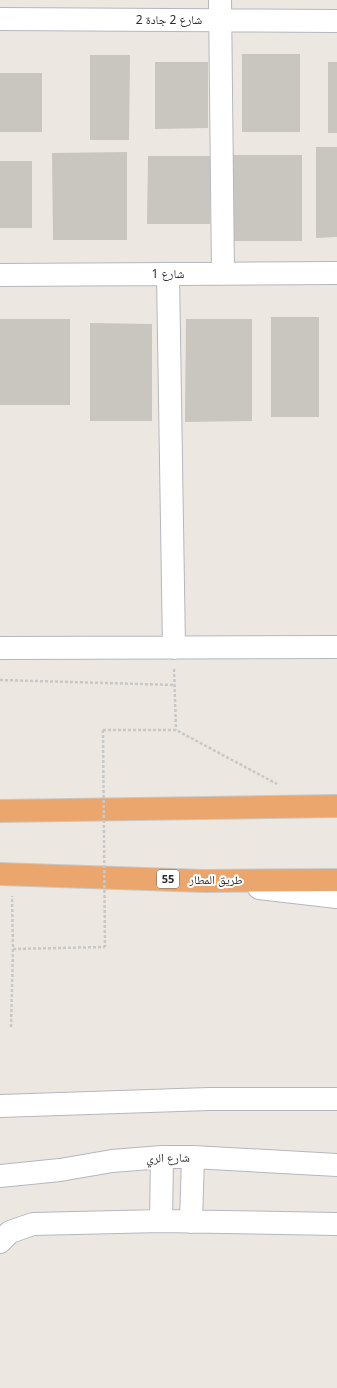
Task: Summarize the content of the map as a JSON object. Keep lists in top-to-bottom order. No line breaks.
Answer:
{"streets":{"highway":["55","طريق المطار"],"street":["شارع 2 جادة 2","شارع 1","شارع الري"]}}
